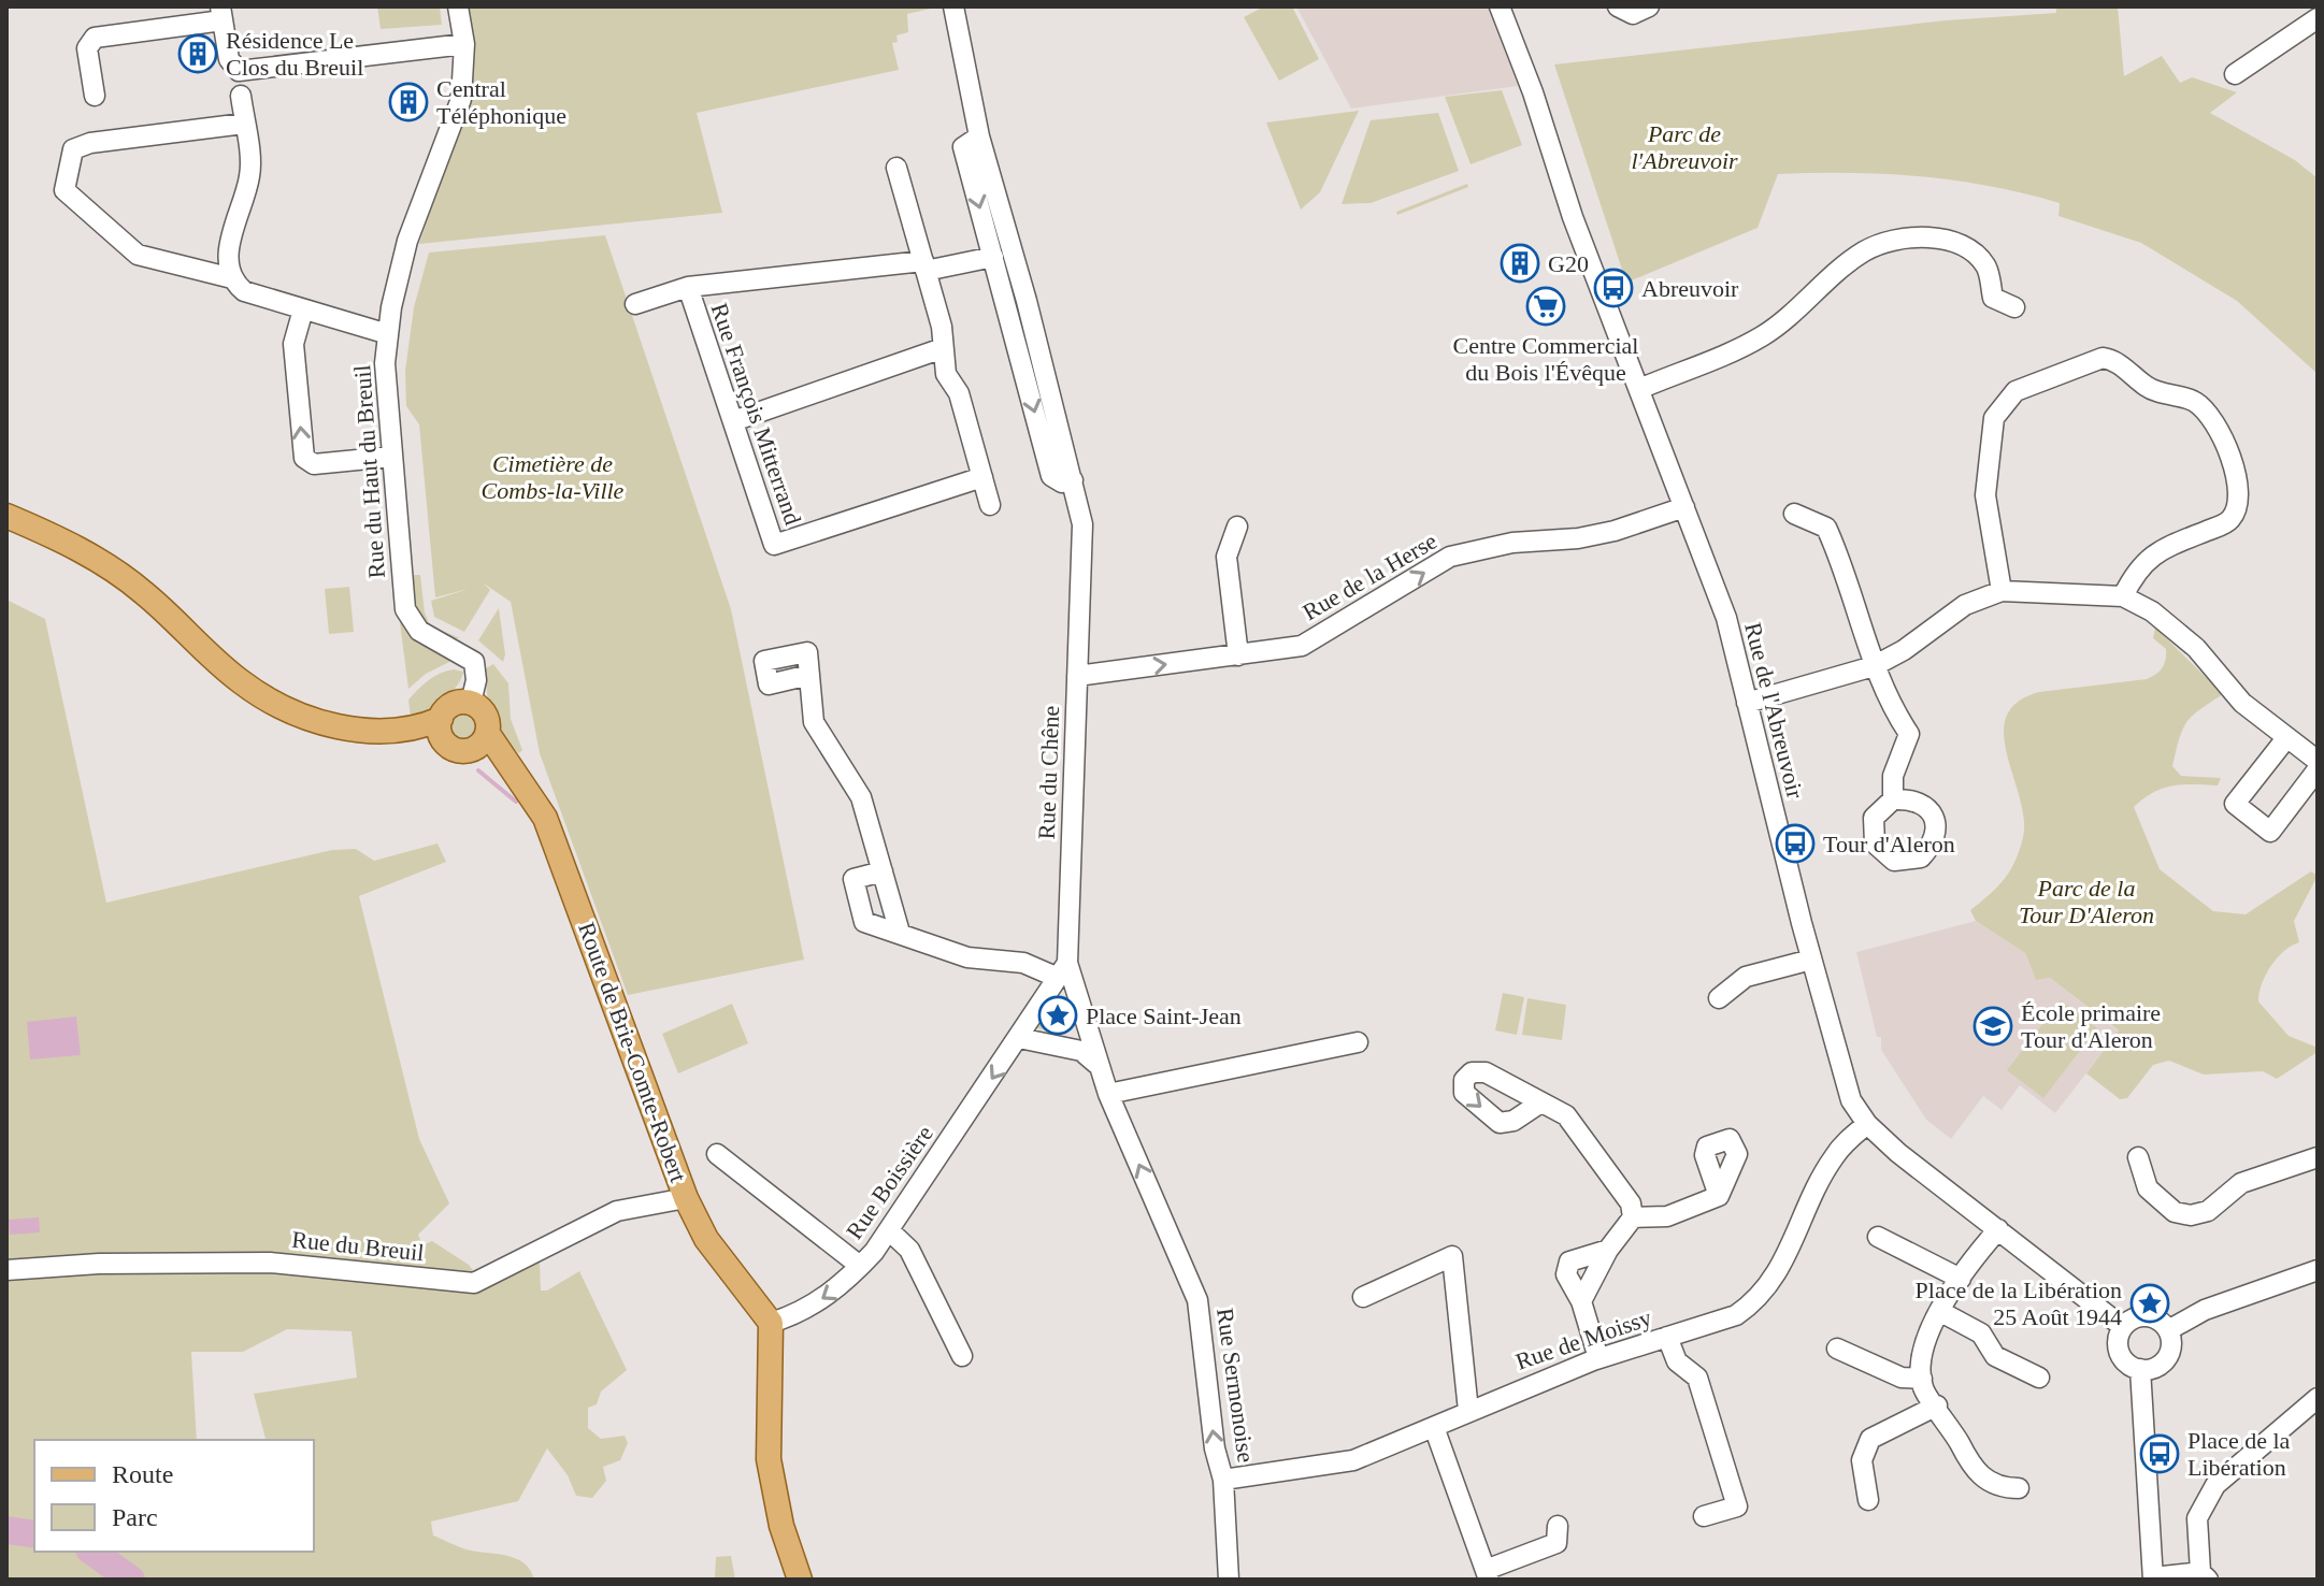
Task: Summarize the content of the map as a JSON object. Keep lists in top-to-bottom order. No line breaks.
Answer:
{"streets":{"main road":["Route de Brie-Comte-Robert"],"street":["Rue François Mitterrand","Rue du Haut du Breuil","Rue de la Herse","Rue de l'Abreuvoir","Rue du Chêne","Rue Boissière","Rue du Breuil","Rue de Moissy","Rue Sermonoise"]},"crossings":[["Rue François Mitterrand","Rue du Chêne"],["Rue du Haut du Breuil","Route de Brie-Comte-Robert"],["Rue de la Herse","Rue de l'Abreuvoir"],["Rue de la Herse","Rue du Chêne"],["Rue de l'Abreuvoir","Rue de Moissy"],["Rue du Chêne","Rue Boissière"],["Rue du Chêne","Rue Sermonoise"],["Route de Brie-Comte-Robert","Rue Boissière"],["Route de Brie-Comte-Robert","Rue du Breuil"],["Rue de Moissy","Rue Sermonoise"]],"one_way":["Rue de la Herse","Rue Boissière","Rue Sermonoise"],"parks":["Parc de l'Abreuvoir","Cimetière de Combs-la-Ville","Parc de la Tour D'Aleron"],"places":{"building":["Résidence Le Clos du Breuil","Central Téléphonique","G20"],"bus stop":["Abreuvoir","Tour d'Aleron","Place de la Libération"],"supermarket":["Centre Commercial du Bois l'Évêque"],"place":["Place Saint-Jean","Place de la Libération 25 Août 1944"],"school or university":["École primaire Tour d'Aleron"]},"legend":["Route","Parc"]}
